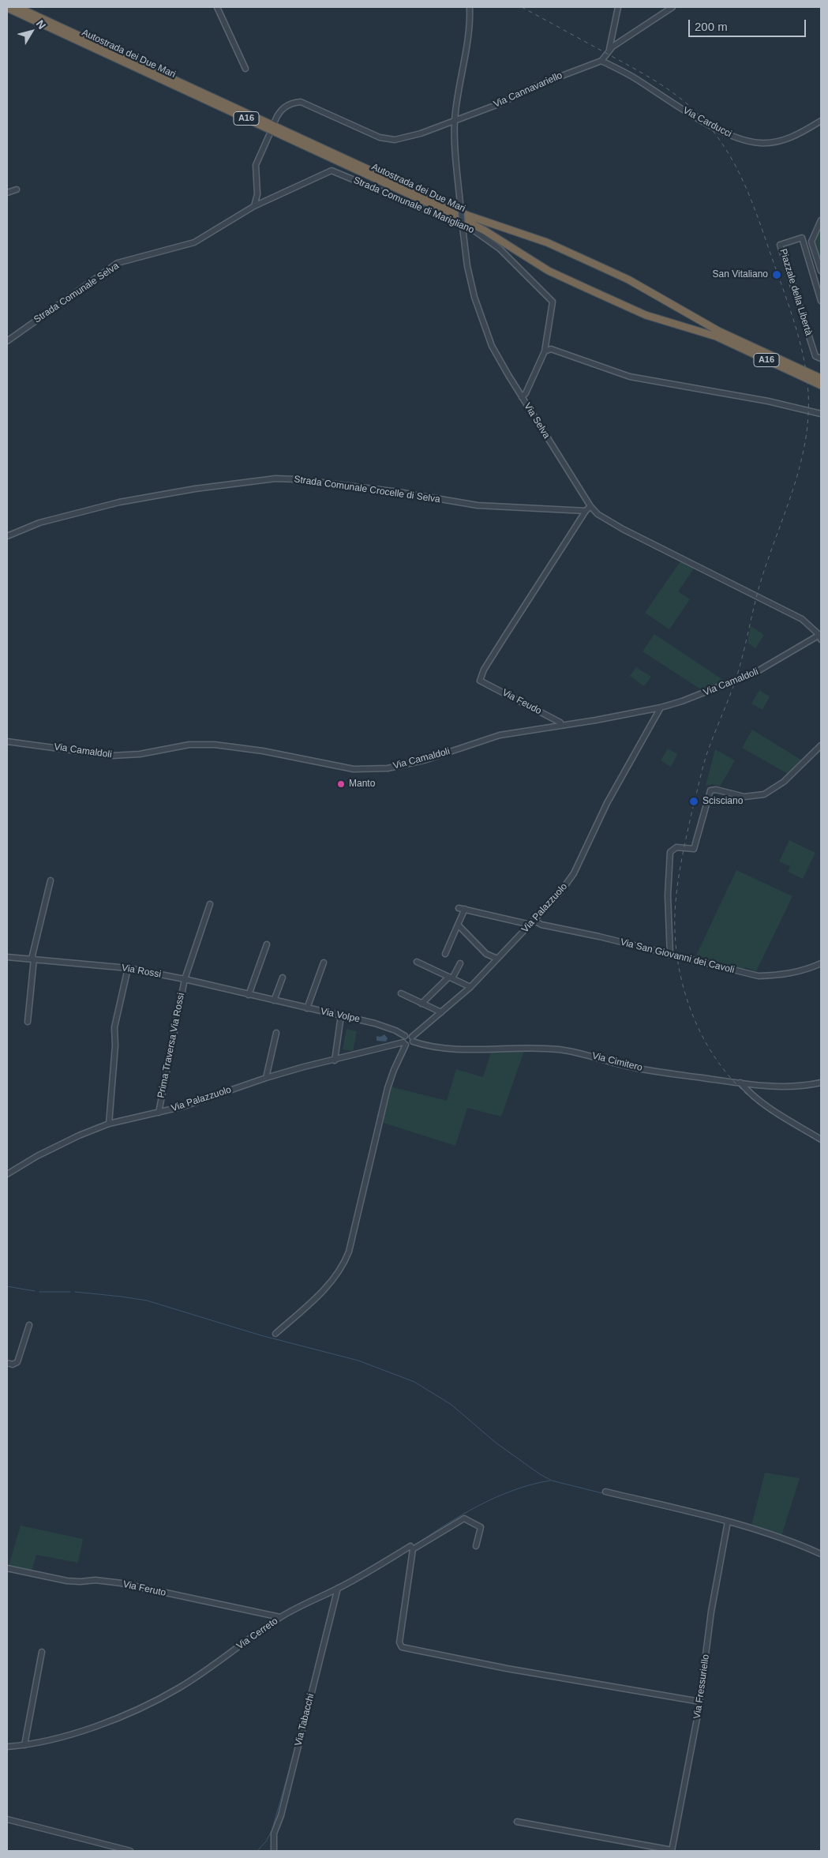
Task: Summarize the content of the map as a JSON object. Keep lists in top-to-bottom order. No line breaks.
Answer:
{"streets":{"highway":["Autostrada dei Due Mari","A16"],"street":["Via Cannavariello","Via Carducci","Strada Comunale di Marigliano","Piazzale della Libertà","Strada Comunale Selva","Via Selva","Strada Comunale Crocelle di Selva","Via Camaldoli","Via Feudo","Via Palazzuolo","Via San Giovanni dei Cavoli","Via Rossi","Via Volpe","Prima Traversa Via Rossi","Via Cimitero","Via Feruto","Via Cerreto","Via Fressuriello","Via Tabacchi"]},"crossings":[["Via Cannavariello","Via Carducci"],["Strada Comunale di Marigliano","Strada Comunale Selva"],["Strada Comunale di Marigliano","Via Selva"],["Via Selva","Via Camaldoli"],["Strada Comunale Crocelle di Selva","Via Feudo"],["Via Camaldoli","Via Feudo"],["Via Camaldoli","Via Palazzuolo"],["Via Palazzuolo","Via San Giovanni dei Cavoli"],["Via Palazzuolo","Via Volpe"],["Via Palazzuolo","Prima Traversa Via Rossi"],["Via Palazzuolo","Via Cimitero"],["Via Rossi","Via Volpe"],["Via Rossi","Prima Traversa Via Rossi"],["Via Volpe","Via Cimitero"],["Via Feruto","Via Cerreto"],["Via Cerreto","Via Tabacchi"]],"places":["San Vitaliano","Manto","Scisciano"],"scale_bar":"200 m","north":"top right"}
